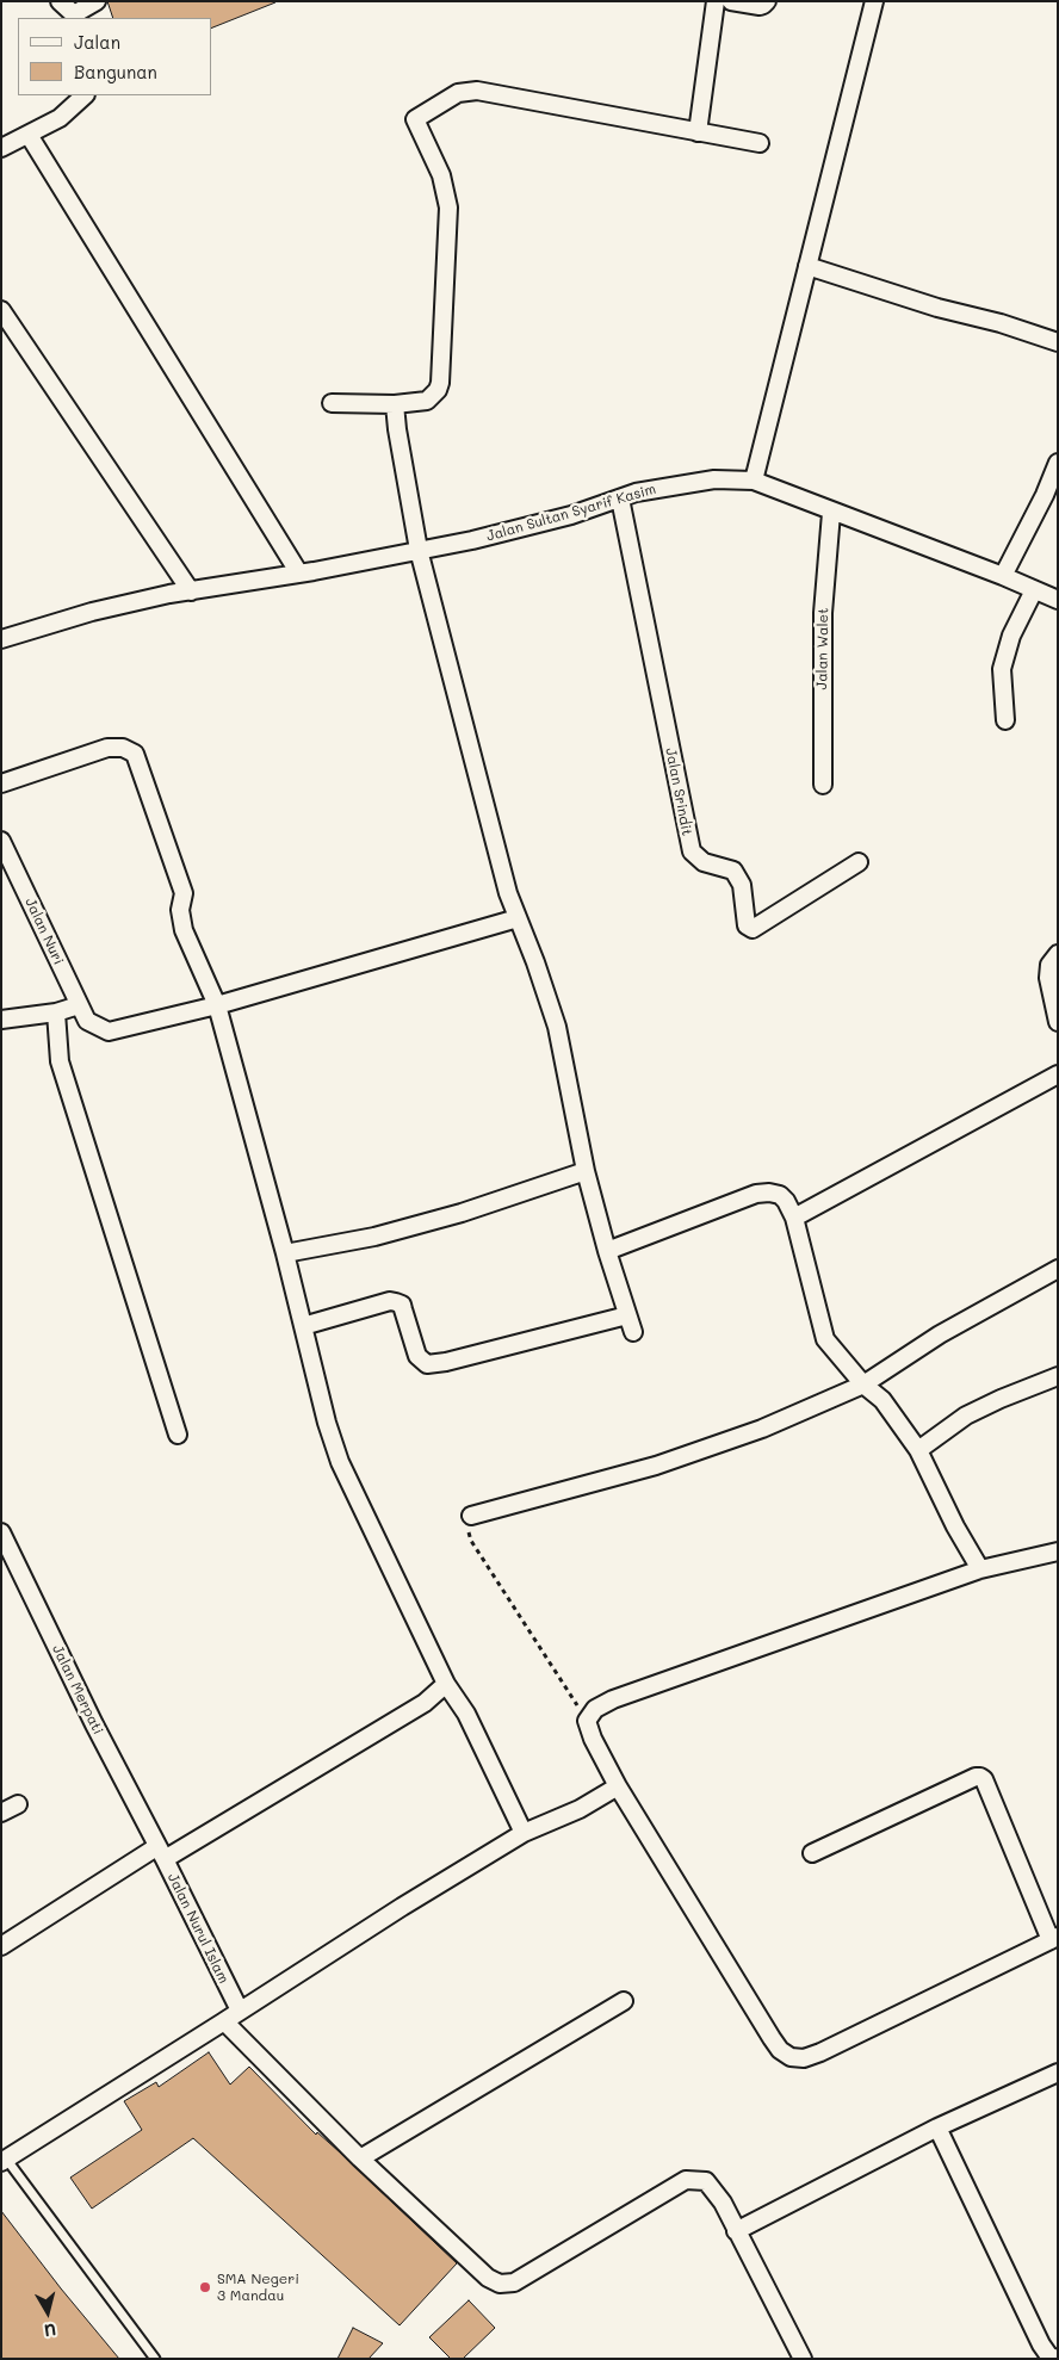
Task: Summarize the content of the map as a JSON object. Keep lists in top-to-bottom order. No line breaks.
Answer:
{"streets":{"street":["Jalan Sultan Syarif Kasim","Jalan Walet","Jalan Srindit","Jalan Nuri","Jalan Merpati","Jalan Nurul Islam"]},"crossings":[["Jalan Sultan Syarif Kasim","Jalan Walet"],["Jalan Sultan Syarif Kasim","Jalan Srindit"],["Jalan Merpati","Jalan Nurul Islam"]],"places":["SMA Negeri 3 Mandau"],"legend":["Jalan","Bangunan"],"north":"bottom"}
